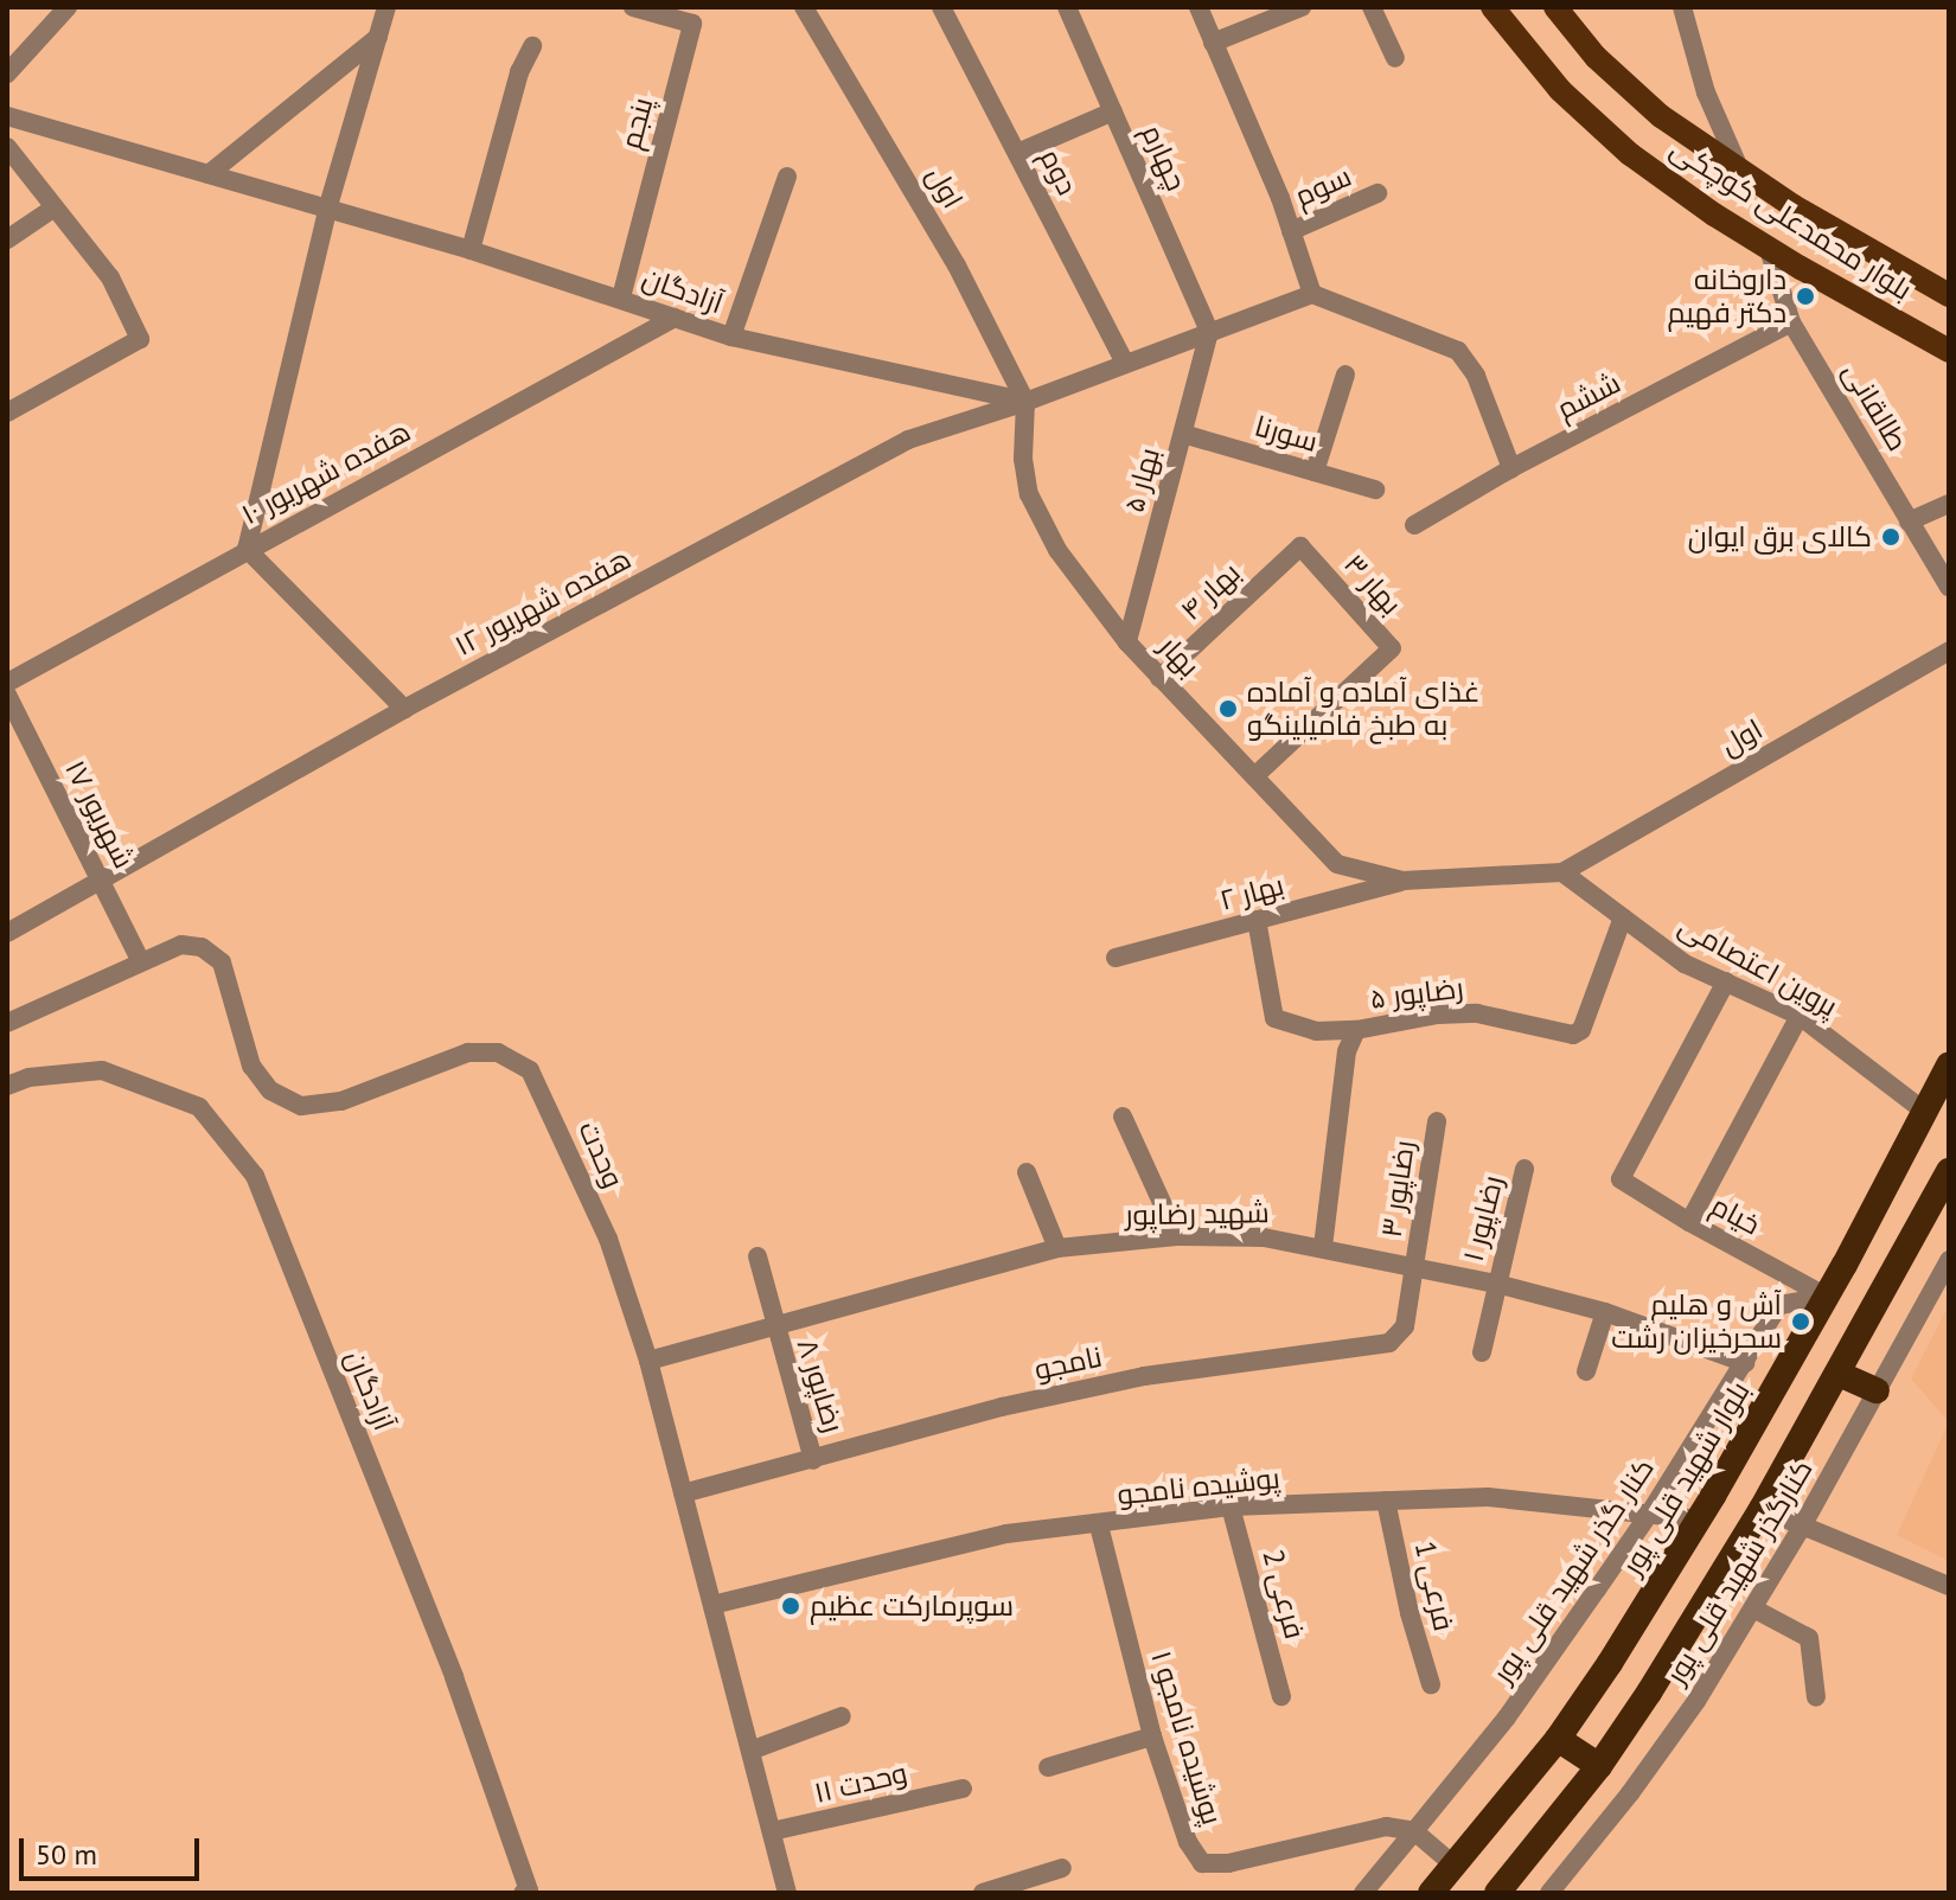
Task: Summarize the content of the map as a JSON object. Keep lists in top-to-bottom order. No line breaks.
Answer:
{"streets":{"highway":["بلوار شهید قلی پور"],"main road":["بلوار محمدعلی کوچکی"],"street":["پنجم","چهارم","دوم","سوم","اول","آزادگان","ششم","طالقانی","سورنا","هفده شهریور ۱۰","بهار ۵","بهار ۳","بهار ۴","هفده شهریور ۱۲","بهار","۱۷ شهریور","بهار ۲","پروین اعتصامی","رضاپور ۵","وحدت","رضاپور ۳","شهید رضاپور","خیام","رضاپور ۱","نامجو","رضاپور ۸","پوشیده نامجو","کنار گذر شهید قلی پور","کنارگذر شهید قلی پور","فرعی 1","فرعی 2","پوشیده نامجو ۱","وحدت ۱۱"]},"crossings":[["پنجم","آزادگان"],["چهارم","بهار ۵"],["چهارم","هفده شهریور ۱۲"],["دوم","هفده شهریور ۱۲"],["اول","آزادگان"],["اول","هفده شهریور ۱۲"],["اول","بهار"],["اول","پروین اعتصامی"],["بلوار محمدعلی کوچکی","طالقانی"],["آزادگان","هفده شهریور ۱۰"],["آزادگان","هفده شهریور ۱۲"],["آزادگان","بهار"],["ششم","طالقانی"],["سورنا","بهار ۵"],["بهار ۵","هفده شهریور ۱۲"],["بهار ۵","بهار"],["بهار ۳","بهار ۴"],["بهار ۳","بهار"],["بهار ۴","بهار"],["هفده شهریور ۱۲","بهار"],["هفده شهریور ۱۲","۱۷ شهریور"],["بهار","بهار ۲"],["بهار","پروین اعتصامی"],["۱۷ شهریور","وحدت"],["پروین اعتصامی","رضاپور ۵"],["پروین اعتصامی","خیام"],["پروین اعتصامی","بلوار شهید قلی پور"],["رضاپور ۵","شهید رضاپور"],["وحدت","شهید رضاپور"],["وحدت","نامجو"],["وحدت","پوشیده نامجو"],["وحدت","وحدت ۱۱"],["رضاپور ۳","شهید رضاپور"],["رضاپور ۳","نامجو"],["شهید رضاپور","رضاپور ۱"],["شهید رضاپور","نامجو"],["شهید رضاپور","رضاپور ۸"],["شهید رضاپور","کنار گذر شهید قلی پور"],["خیام","بلوار شهید قلی پور"],["خیام","کنار گذر شهید قلی پور"],["نامجو","رضاپور ۸"],["بلوار شهید قلی پور","پوشیده نامجو"],["بلوار شهید قلی پور","کنار گذر شهید قلی پور"],["پوشیده نامجو","کنار گذر شهید قلی پور"],["پوشیده نامجو","فرعی 1"],["پوشیده نامجو","فرعی 2"],["پوشیده نامجو","پوشیده نامجو ۱"],["کنار گذر شهید قلی پور","پوشیده نامجو ۱"]],"places":["داروخانه دکتر فهیم","کالای برق ایوان","غذای آماده و آماده به طبخ فامیلینگو","آش و هلیم سحرخیزان رشت","سوپرمارکت عظیم"],"scale_bar":"50 m"}
